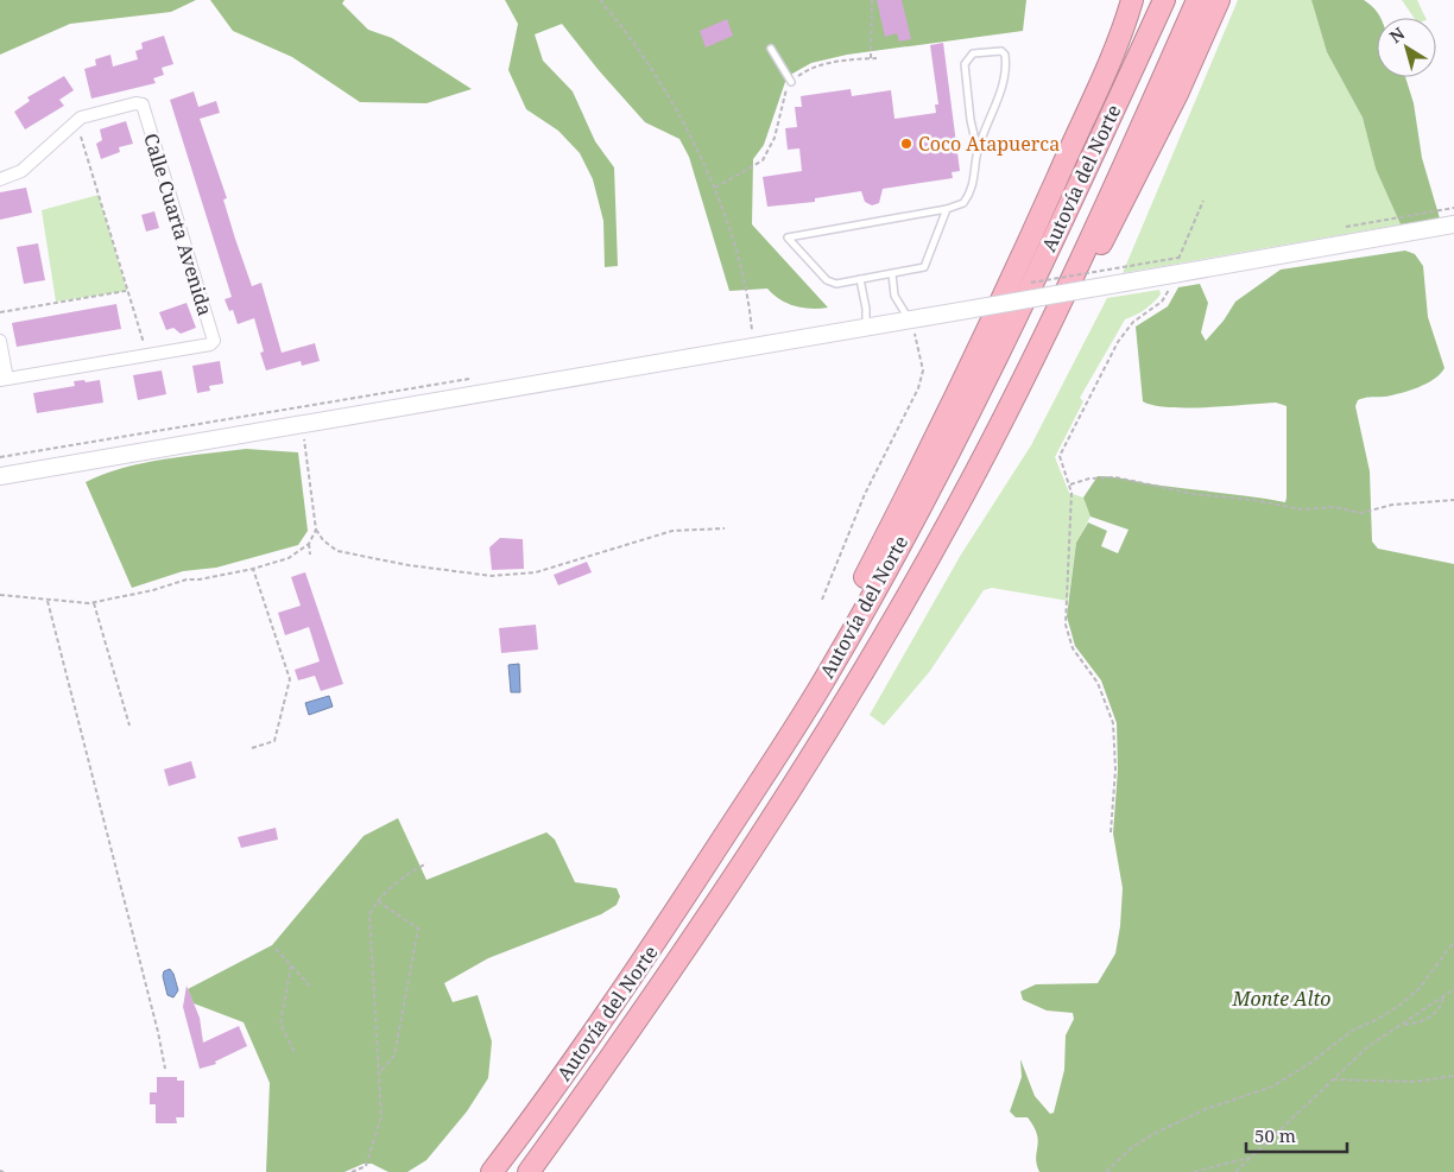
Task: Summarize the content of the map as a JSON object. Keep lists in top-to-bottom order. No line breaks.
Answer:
{"streets":{"highway":["Autovía del Norte"],"street":["Calle Cuarta Avenida"]},"parks":["Monte Alto"],"places":["Coco Atapuerca"],"scale_bar":"50 m","north":"top left"}
